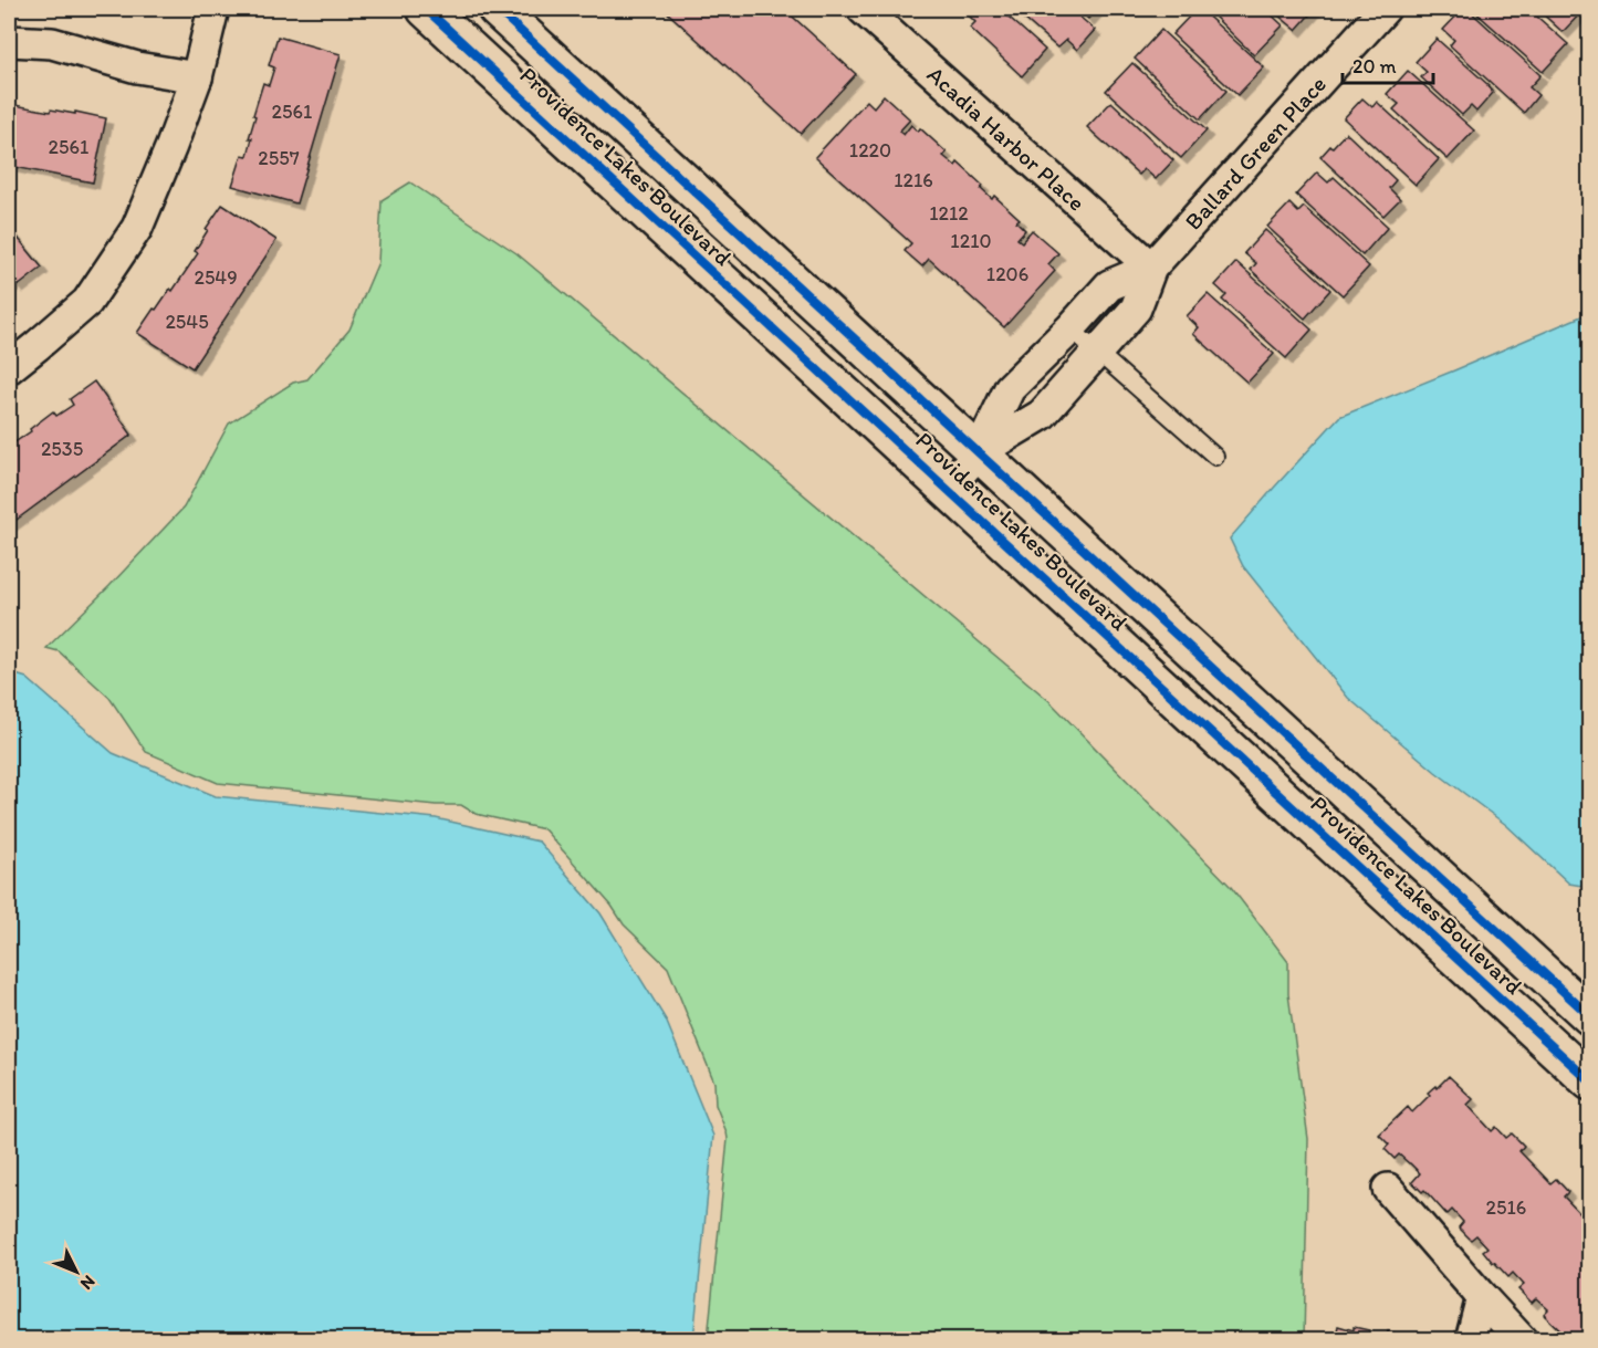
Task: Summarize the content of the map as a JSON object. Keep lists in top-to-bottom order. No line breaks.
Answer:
{"streets":{"street":["Acadia Harbor Place","Ballard Green Place","Providence Lakes Boulevard"]},"crossings":[["Acadia Harbor Place","Ballard Green Place"]],"house_numbers":["2561","2561","1220","2557","1216","1212","1210","1206","2549","2545","2535","2516"],"scale_bar":"20 m","north":"bottom right"}
